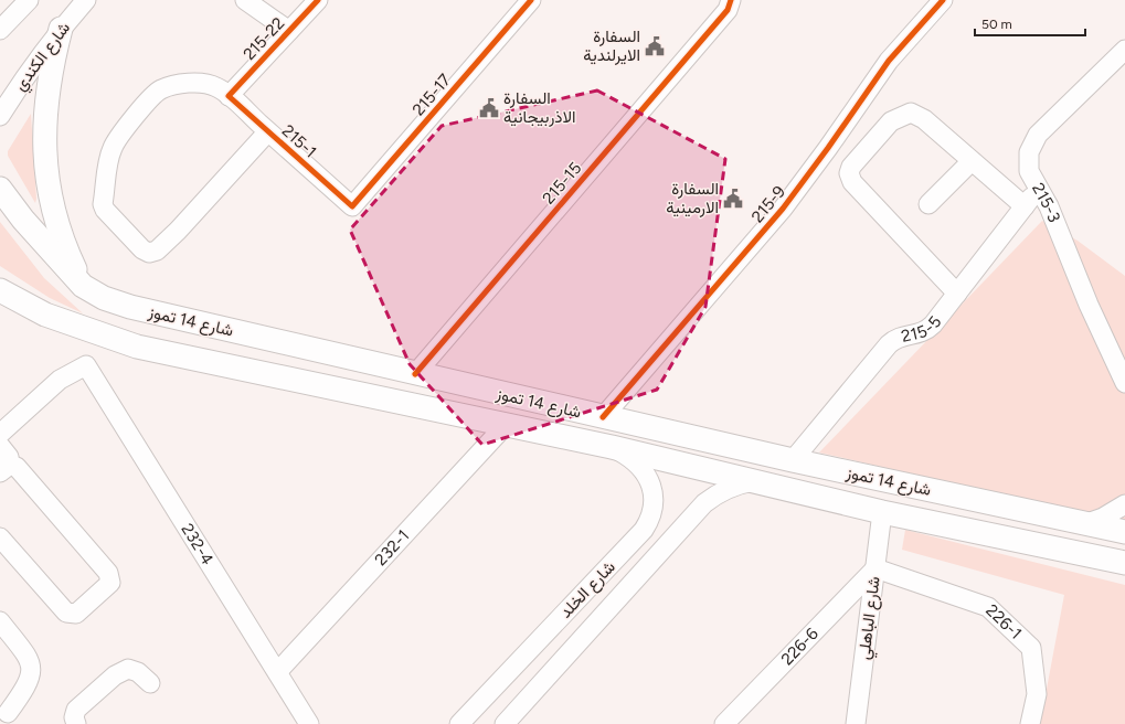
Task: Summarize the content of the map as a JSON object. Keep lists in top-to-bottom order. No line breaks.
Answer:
{"streets":{"main road":["شارع 14 تموز"],"street":["215-22","شارع الكندي","215-17","215-1","215-15","215-3","215-9","215-5","232-4","232-1","شارع الخلد","شارع الباهلي","226-1","226-6"]},"crossings":[["215-22","215-1"],["215-17","215-1"],["215-15","شارع 14 تموز"],["215-3","215-5"],["215-9","شارع 14 تموز"],["شارع 14 تموز","215-5"],["شارع 14 تموز","232-1"],["شارع 14 تموز","شارع الخلد"],["شارع 14 تموز","شارع الباهلي"],["232-4","232-1"],["شارع الباهلي","226-1"],["شارع الباهلي","226-6"],["226-1","226-6"]],"places":{"public building":["السفارة الايرلندية","السفارة الاذربيجانية","السفارة الارمينية"]},"scale_bar":"50 m"}
